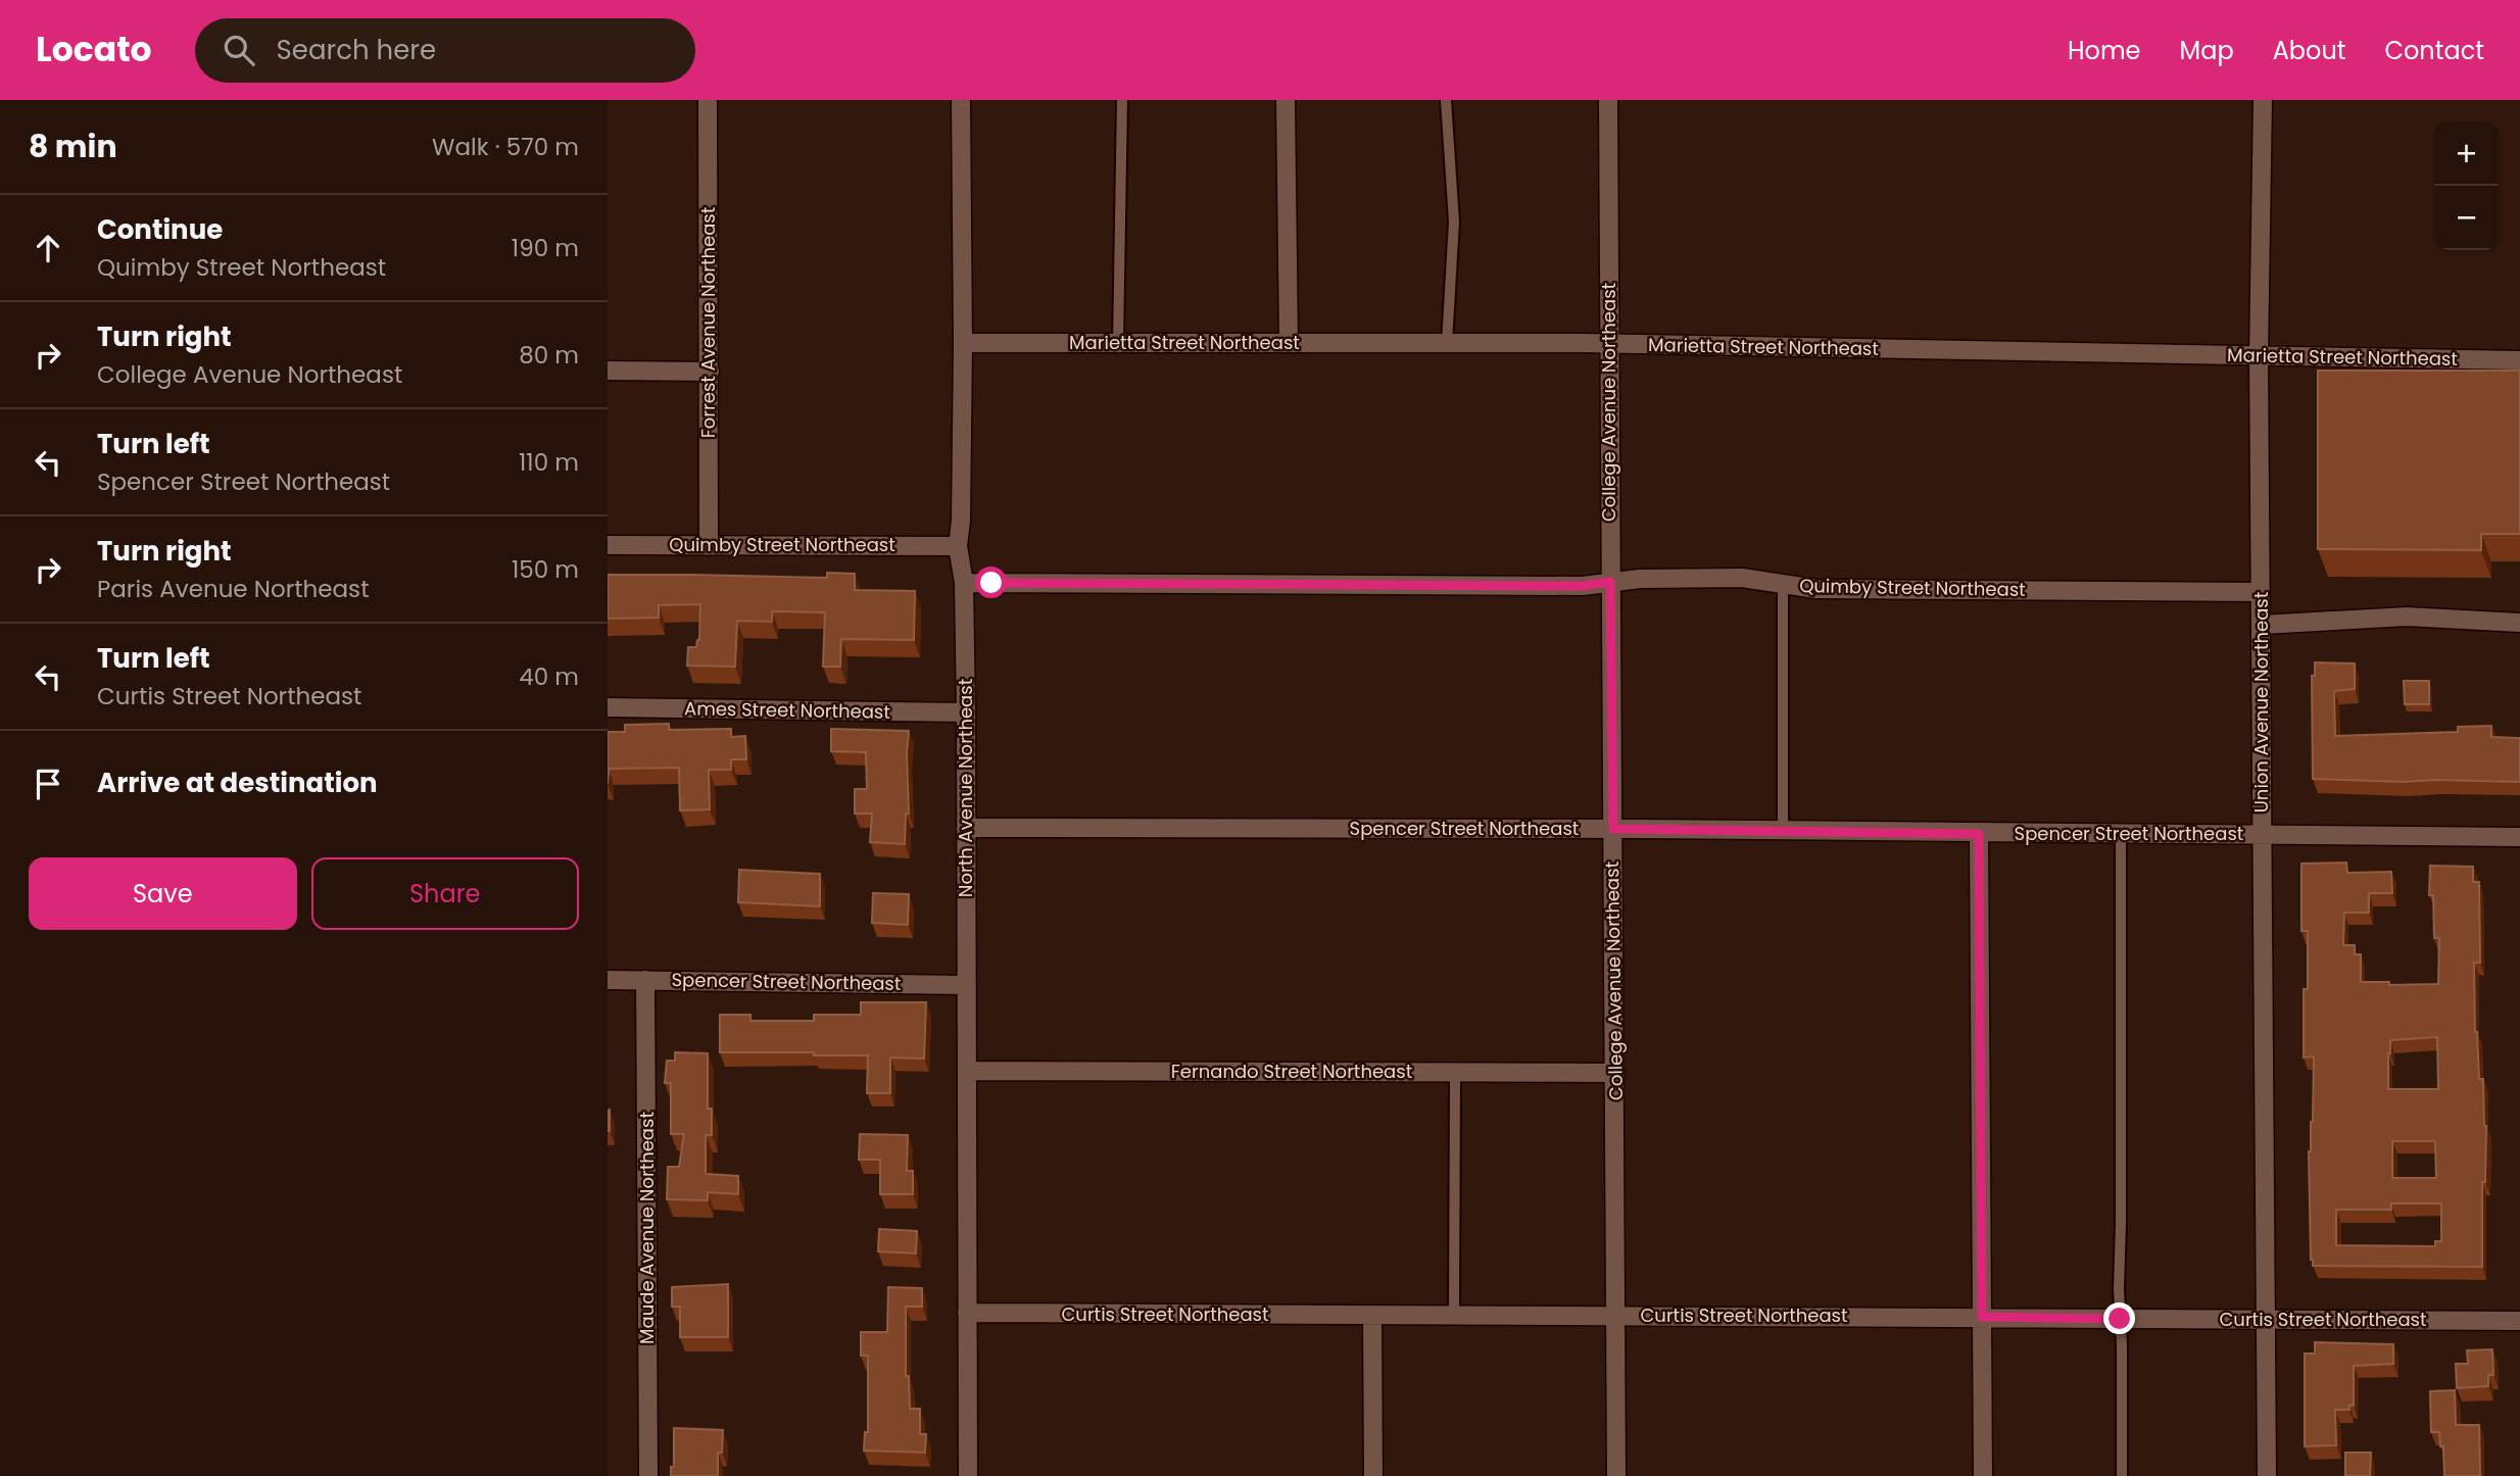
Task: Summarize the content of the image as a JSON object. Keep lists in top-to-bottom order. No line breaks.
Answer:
{"streets":{"street":["Forrest Avenue Northeast","Marietta Street Northeast","College Avenue Northeast","Quimby Street Northeast","Union Avenue Northeast","Ames Street Northeast","North Avenue Northeast","Spencer Street Northeast","Fernando Street Northeast","Maude Avenue Northeast","Curtis Street Northeast"]},"crossings":[["Forrest Avenue Northeast","Quimby Street Northeast"],["Marietta Street Northeast","College Avenue Northeast"],["Marietta Street Northeast","Union Avenue Northeast"],["Marietta Street Northeast","North Avenue Northeast"],["College Avenue Northeast","Quimby Street Northeast"],["College Avenue Northeast","Spencer Street Northeast"],["College Avenue Northeast","Fernando Street Northeast"],["College Avenue Northeast","Curtis Street Northeast"],["Quimby Street Northeast","Union Avenue Northeast"],["Quimby Street Northeast","North Avenue Northeast"],["Union Avenue Northeast","Spencer Street Northeast"],["Union Avenue Northeast","Curtis Street Northeast"],["Ames Street Northeast","North Avenue Northeast"],["North Avenue Northeast","Spencer Street Northeast"],["North Avenue Northeast","Fernando Street Northeast"],["North Avenue Northeast","Curtis Street Northeast"],["Spencer Street Northeast","Maude Avenue Northeast"]],"page":{"header":"Locato","search":"Search here","nav":["Home","Map","About","Contact"],"heading":["8 min","Walk · 570 m"],"map_buttons":["+","−"],"list":[["Continue","Quimby Street Northeast","190 m"],["Turn right","College Avenue Northeast","80 m"],["Turn left","Spencer Street Northeast","110 m"],["Turn right","Paris Avenue Northeast","150 m"],["Turn left","Curtis Street Northeast","40 m"],"Arrive at destination"],"buttons":["Save","Share"]}}
